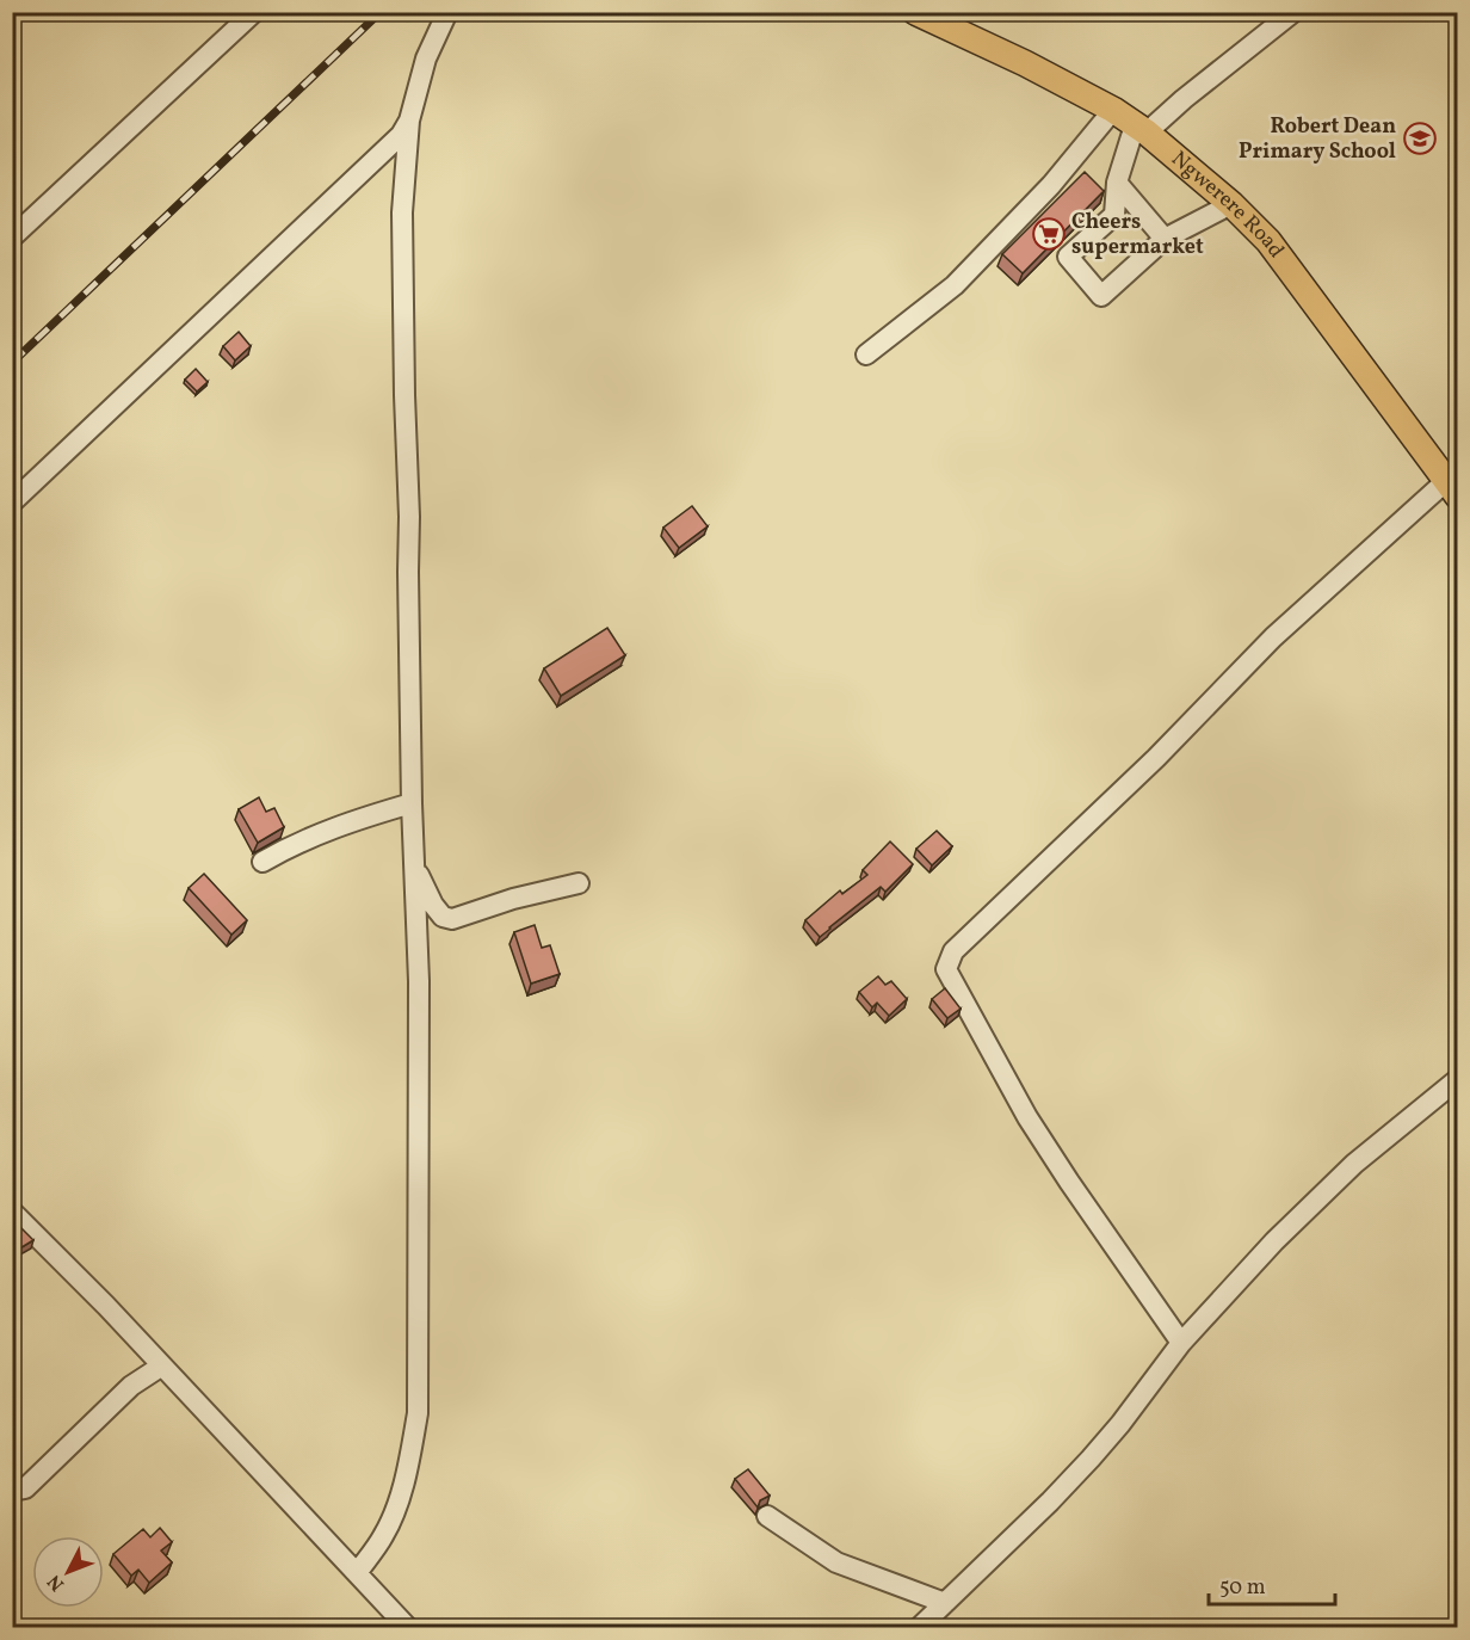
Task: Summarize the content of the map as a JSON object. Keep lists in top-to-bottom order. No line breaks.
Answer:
{"streets":{"main road":["Ngwerere Road"]},"places":{"school or university":["Robert Dean Primary School"],"supermarket":["Cheers supermarket"]},"scale_bar":"50 m","north":"bottom left"}
